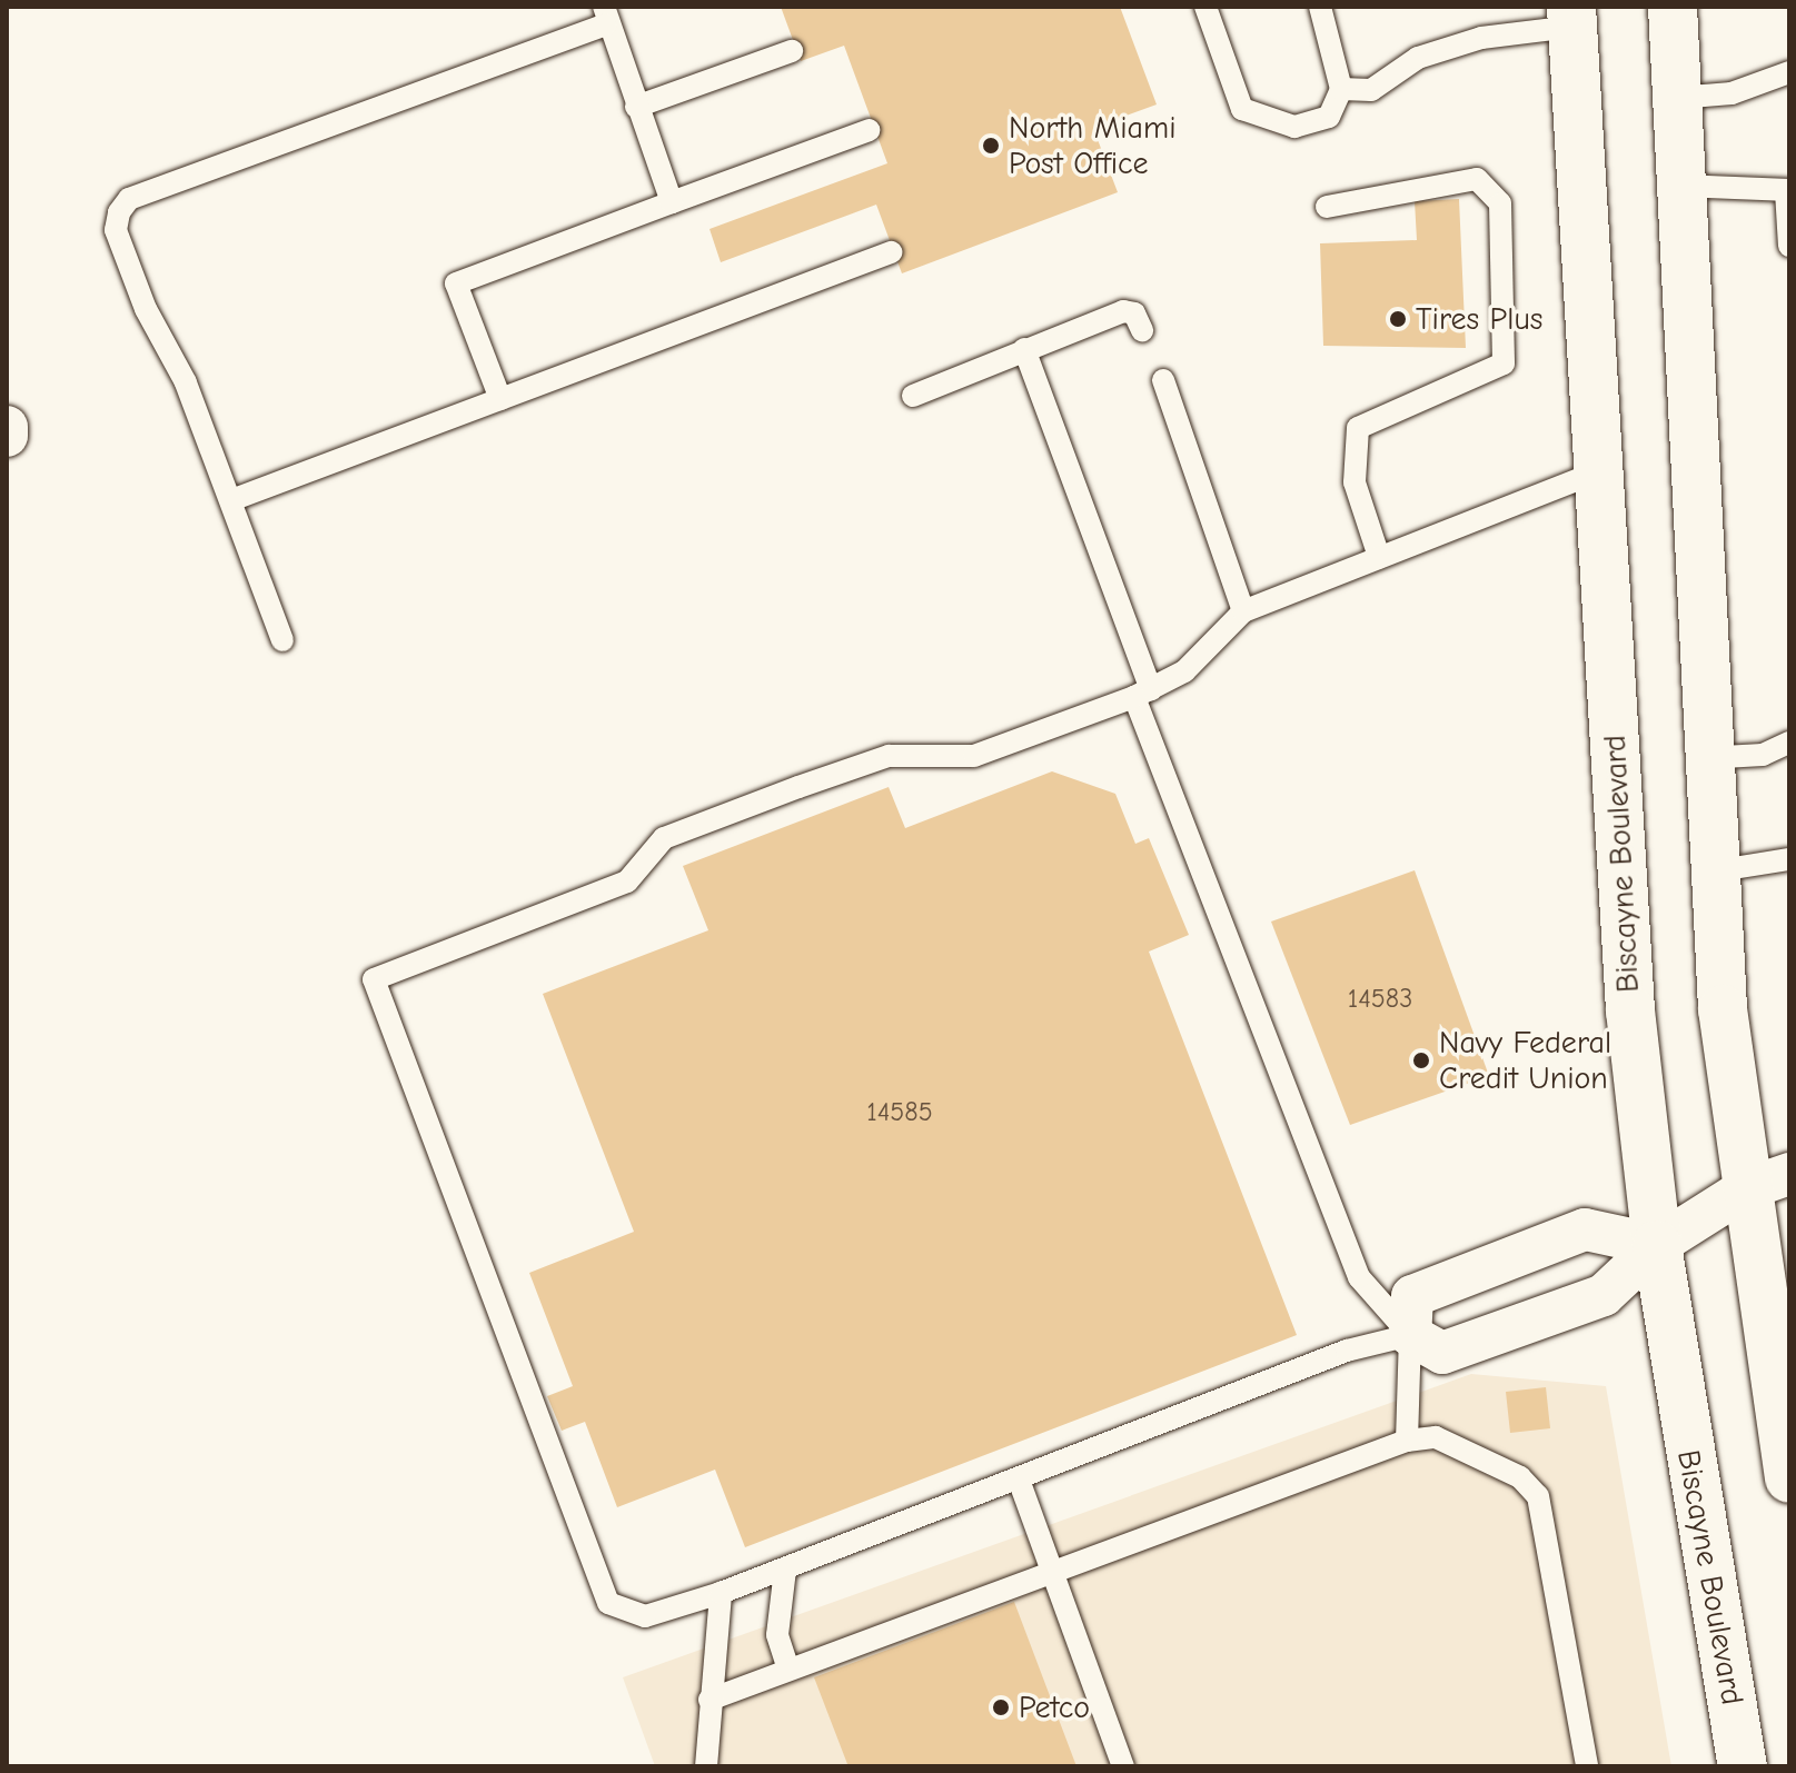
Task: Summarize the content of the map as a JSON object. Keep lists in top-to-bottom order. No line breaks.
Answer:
{"streets":{"main road":["Biscayne Boulevard"]},"places":["North Miami Post Office","Tires Plus","Navy Federal Credit Union","Petco"],"house_numbers":["14583","14585"]}
